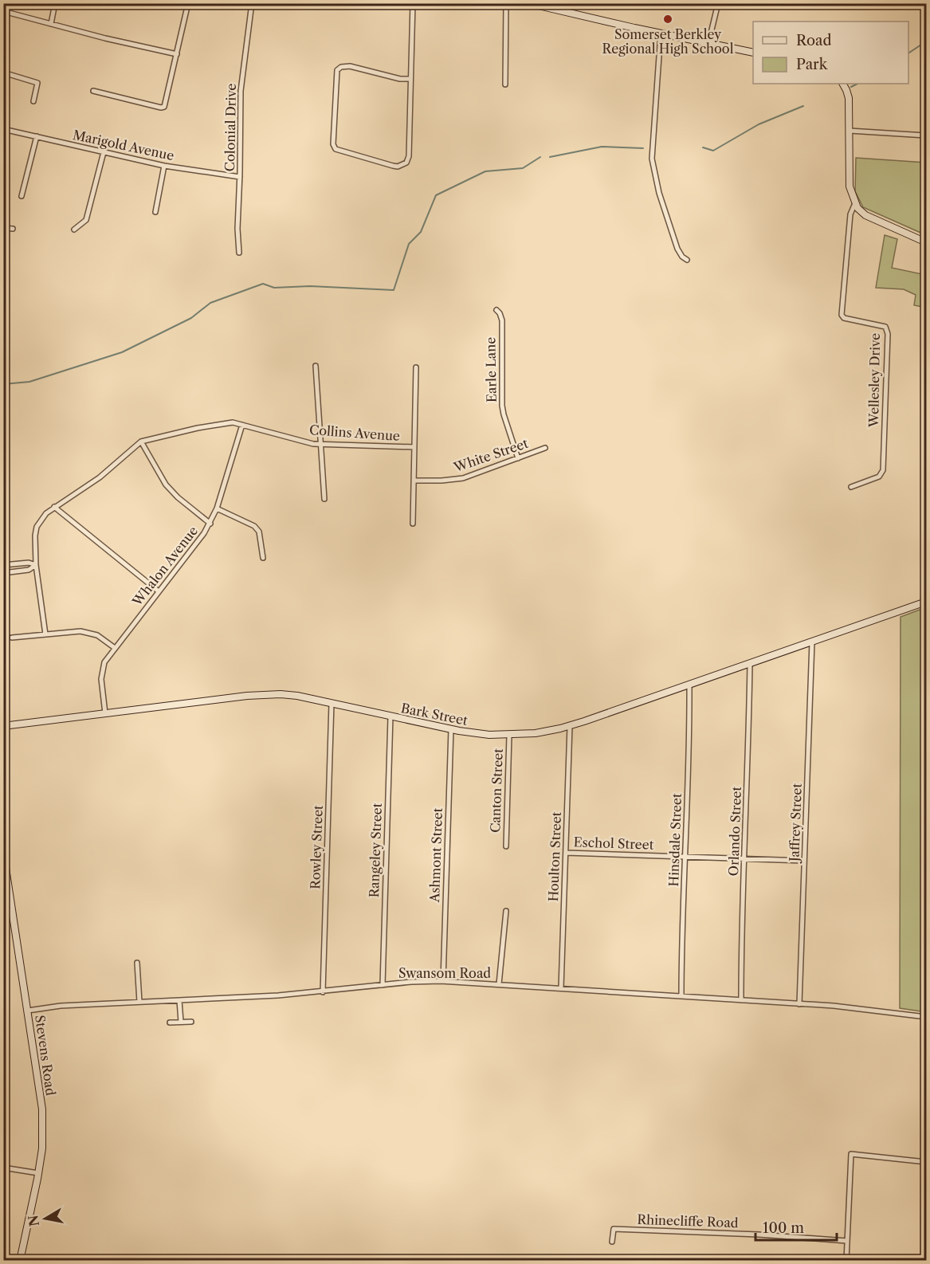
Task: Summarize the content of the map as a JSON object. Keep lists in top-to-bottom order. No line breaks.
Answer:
{"streets":{"main road":["Bark Street","Stevens Road"],"street":["Colonial Drive","Marigold Avenue","Earle Lane","Wellesley Drive","Collins Avenue","White Street","Whalon Avenue","Canton Street","Jaffrey Street","Orlando Street","Hinsdale Street","Eschol Street","Rowley Street","Rangeley Street","Ashmont Street","Houlton Street","Swansom Road","Rhinecliffe Road"]},"crossings":[["Colonial Drive","Marigold Avenue"],["Earle Lane","White Street"],["Collins Avenue","Whalon Avenue"],["Whalon Avenue","Bark Street"],["Bark Street","Canton Street"],["Bark Street","Jaffrey Street"],["Bark Street","Orlando Street"],["Bark Street","Hinsdale Street"],["Bark Street","Rowley Street"],["Bark Street","Rangeley Street"],["Bark Street","Ashmont Street"],["Bark Street","Houlton Street"],["Jaffrey Street","Eschol Street"],["Jaffrey Street","Swansom Road"],["Orlando Street","Eschol Street"],["Orlando Street","Swansom Road"],["Hinsdale Street","Eschol Street"],["Hinsdale Street","Swansom Road"],["Eschol Street","Houlton Street"],["Rowley Street","Swansom Road"],["Rangeley Street","Swansom Road"],["Ashmont Street","Swansom Road"],["Houlton Street","Swansom Road"],["Swansom Road","Stevens Road"]],"places":["Somerset Berkley Regional High School"],"legend":["Road","Park"],"scale_bar":"100 m","north":"left"}
